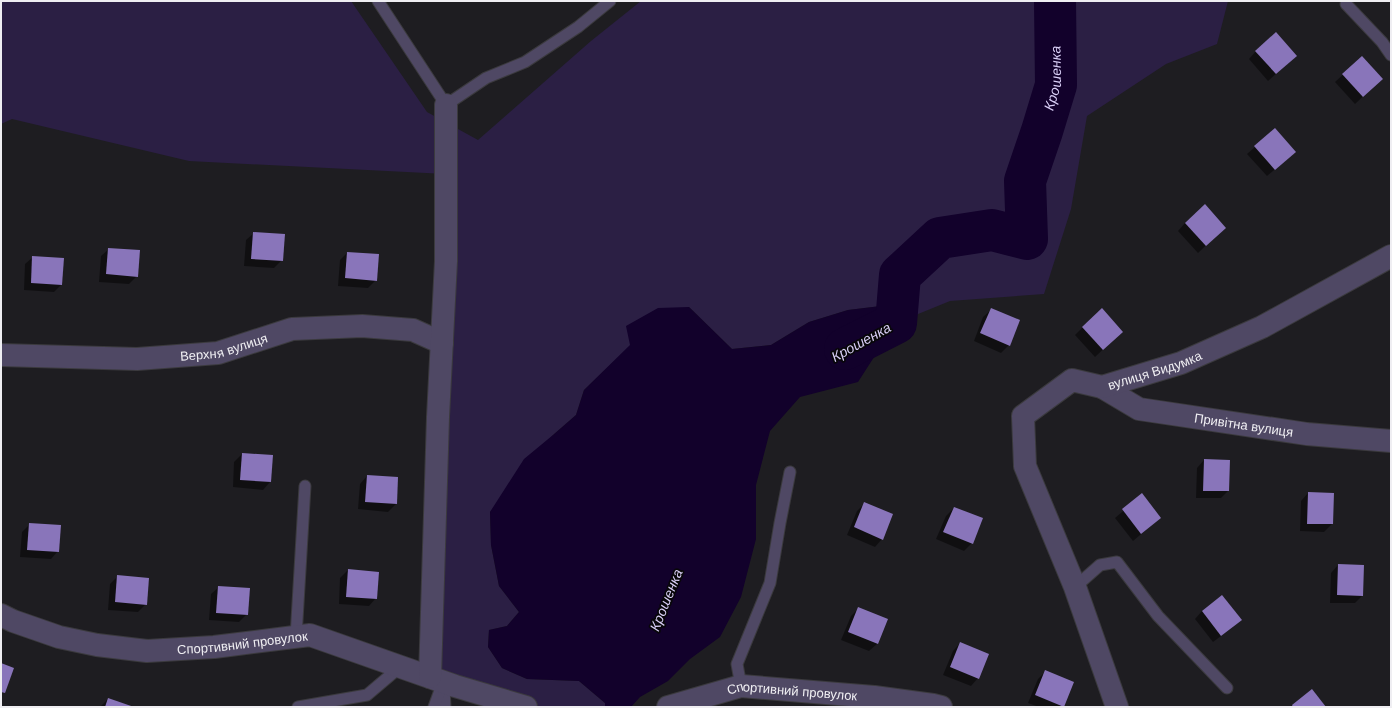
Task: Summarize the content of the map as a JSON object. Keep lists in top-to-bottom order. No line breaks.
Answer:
{"streets":{"street":["Верхня вулиця","вулиця Видумка","Привітна вулиця","Спортивний провулок"]},"crossings":[["вулиця Видумка","Привітна вулиця"]],"water":["Крошенка"]}
